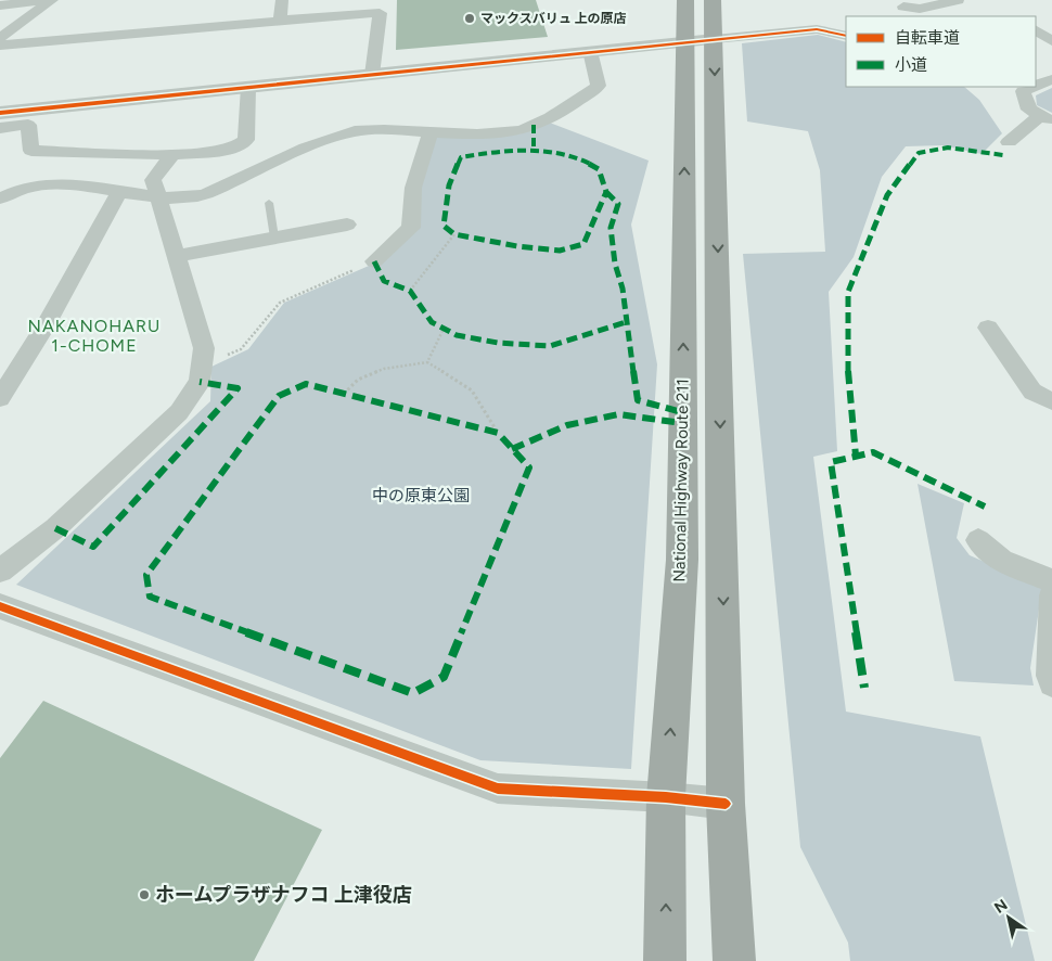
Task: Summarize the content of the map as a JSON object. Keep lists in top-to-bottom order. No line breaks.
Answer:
{"streets":{"highway":["National Highway Route 211"]},"districts":["NAKANOHARU 1-CHOME"],"parks":["中の原東公園"],"places":["マックスバリュ 上の原店","ホームプラザナフコ 上津役店"],"legend":["自転車道","小道"],"north":"top left"}
